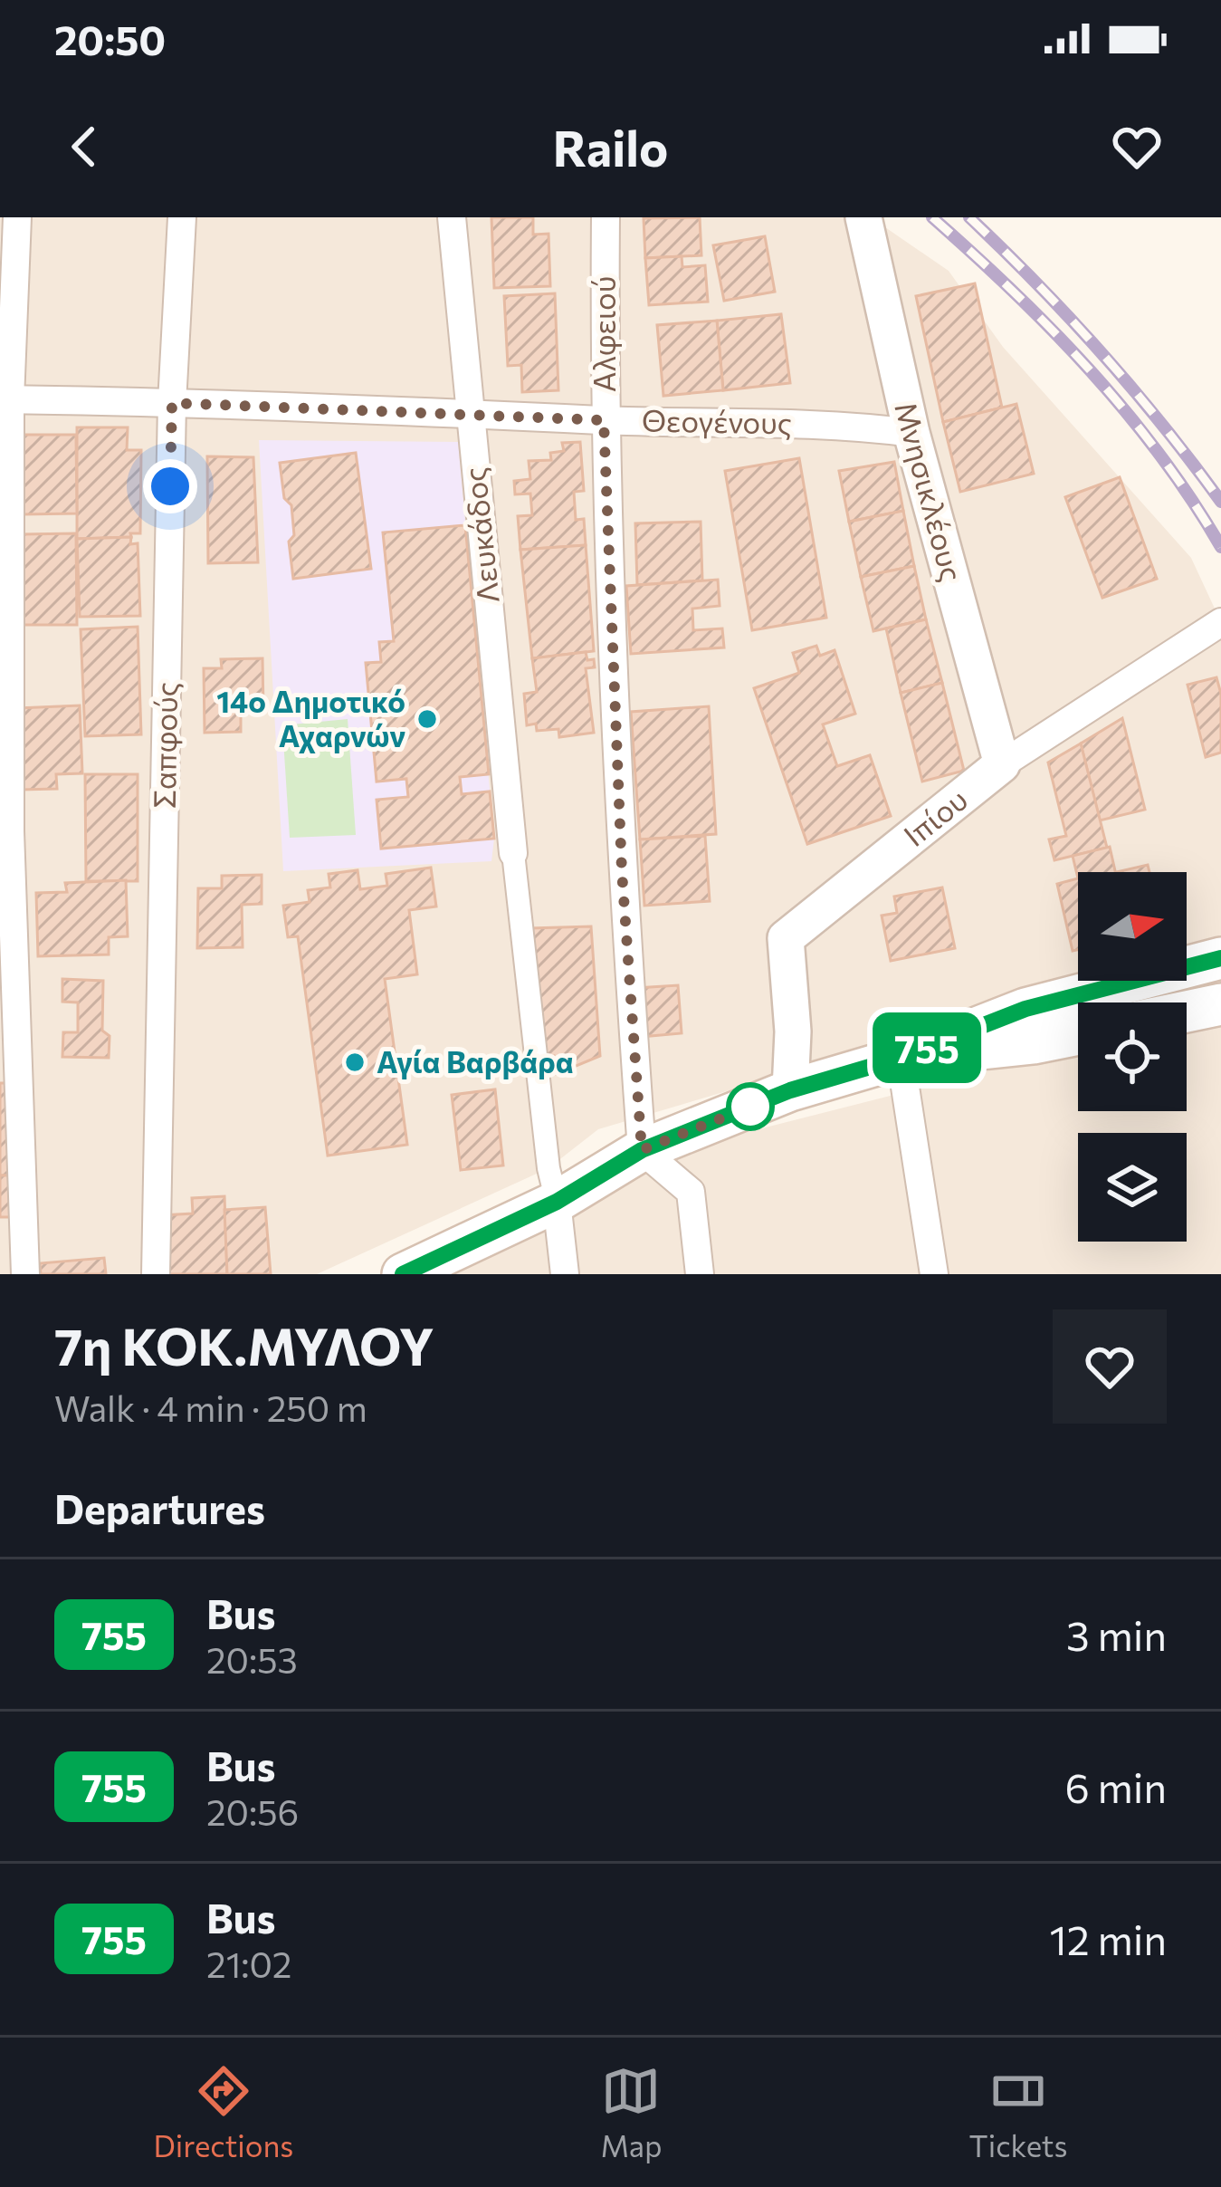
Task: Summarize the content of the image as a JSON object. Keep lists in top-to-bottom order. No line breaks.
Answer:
{"streets":{"street":["Αλφειού","Θεογένους","Μνησικλέους","Λευκάδος","Σαπφούς","Ιπίου"]},"crossings":[["Αλφειού","Θεογένους"],["Θεογένους","Μνησικλέους"],["Θεογένους","Λευκάδος"],["Θεογένους","Σαπφούς"],["Μνησικλέους","Ιπίου"]],"places":["14ο Δημοτικό Αχαρνών","Αγία Βαρβάρα"],"lines":["bus line 755"],"north":"right","page":{"status":"20:50","header":"Railo","on_map":"755","heading":[["7η ΚΟΚ.ΜΥΛΟΥ","Walk · 4 min · 250 m"],"Departures"],"list":[{"mark":"755","name":"Bus","note":"20:53","value":"3 min"},{"mark":"755","name":"Bus","note":"20:56","value":"6 min"},{"mark":"755","name":"Bus","note":"21:02","value":"12 min"}],"tabs":["Directions","Map","Tickets"]}}
